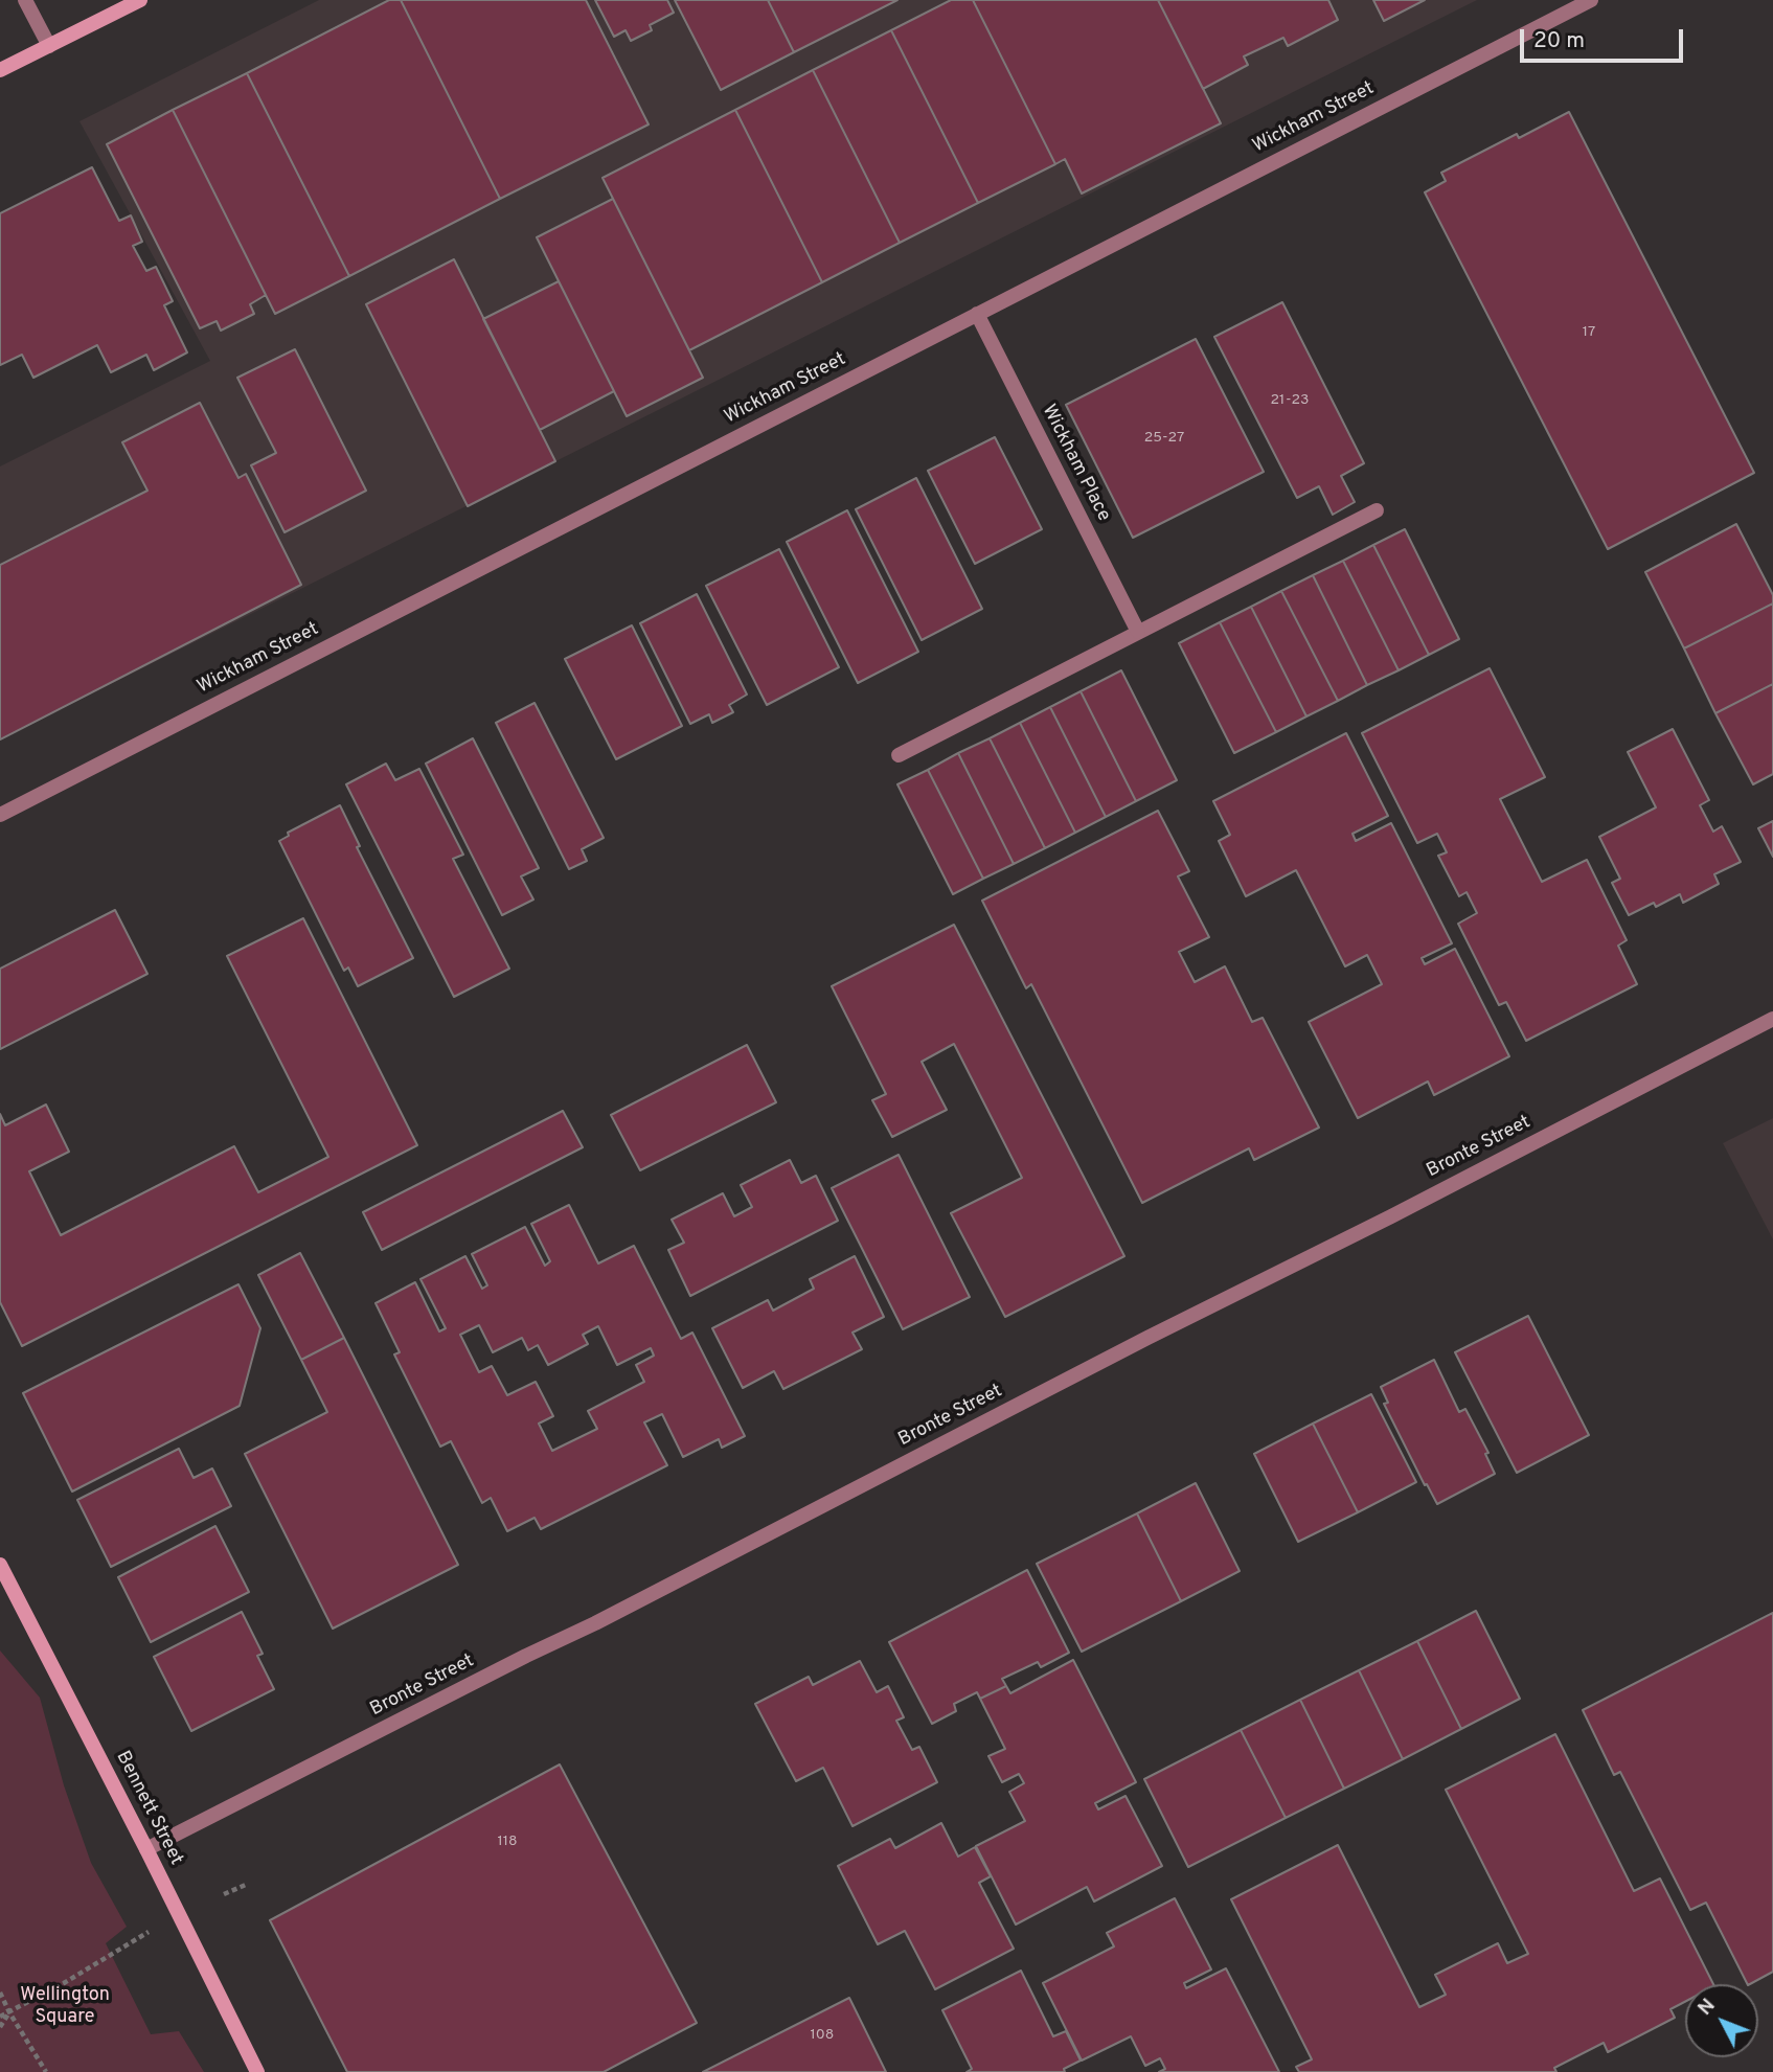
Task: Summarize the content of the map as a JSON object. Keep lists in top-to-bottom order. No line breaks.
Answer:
{"streets":{"main road":["Bennett Street"],"street":["Wickham Street","Wickham Place","Bronte Street"]},"crossings":[["Wickham Street","Wickham Place"],["Bronte Street","Bennett Street"]],"parks":["Wellington Square"],"house_numbers":["17","21-23","25-27","118","108"],"scale_bar":"20 m","north":"top left"}
